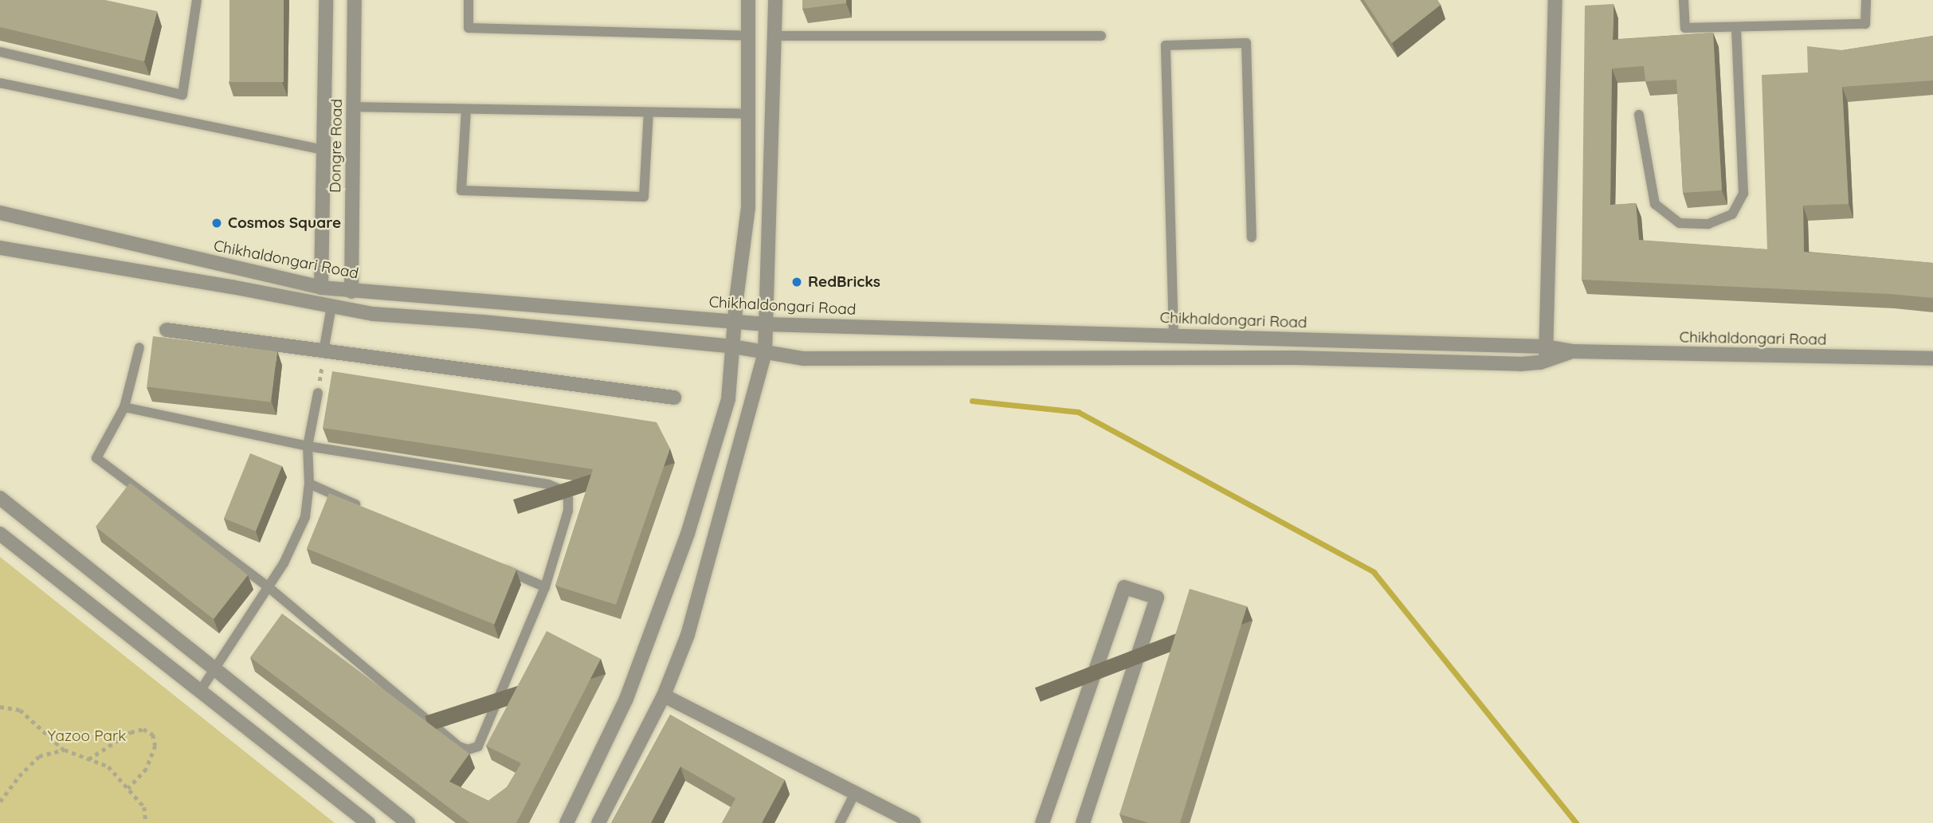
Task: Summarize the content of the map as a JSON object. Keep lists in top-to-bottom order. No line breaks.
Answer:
{"streets":{"street":["Dongre Road","Chikhaldongari Road"]},"crossings":[["Dongre Road","Chikhaldongari Road"]],"parks":["Yazoo Park"],"places":["Cosmos Square","RedBricks"]}
